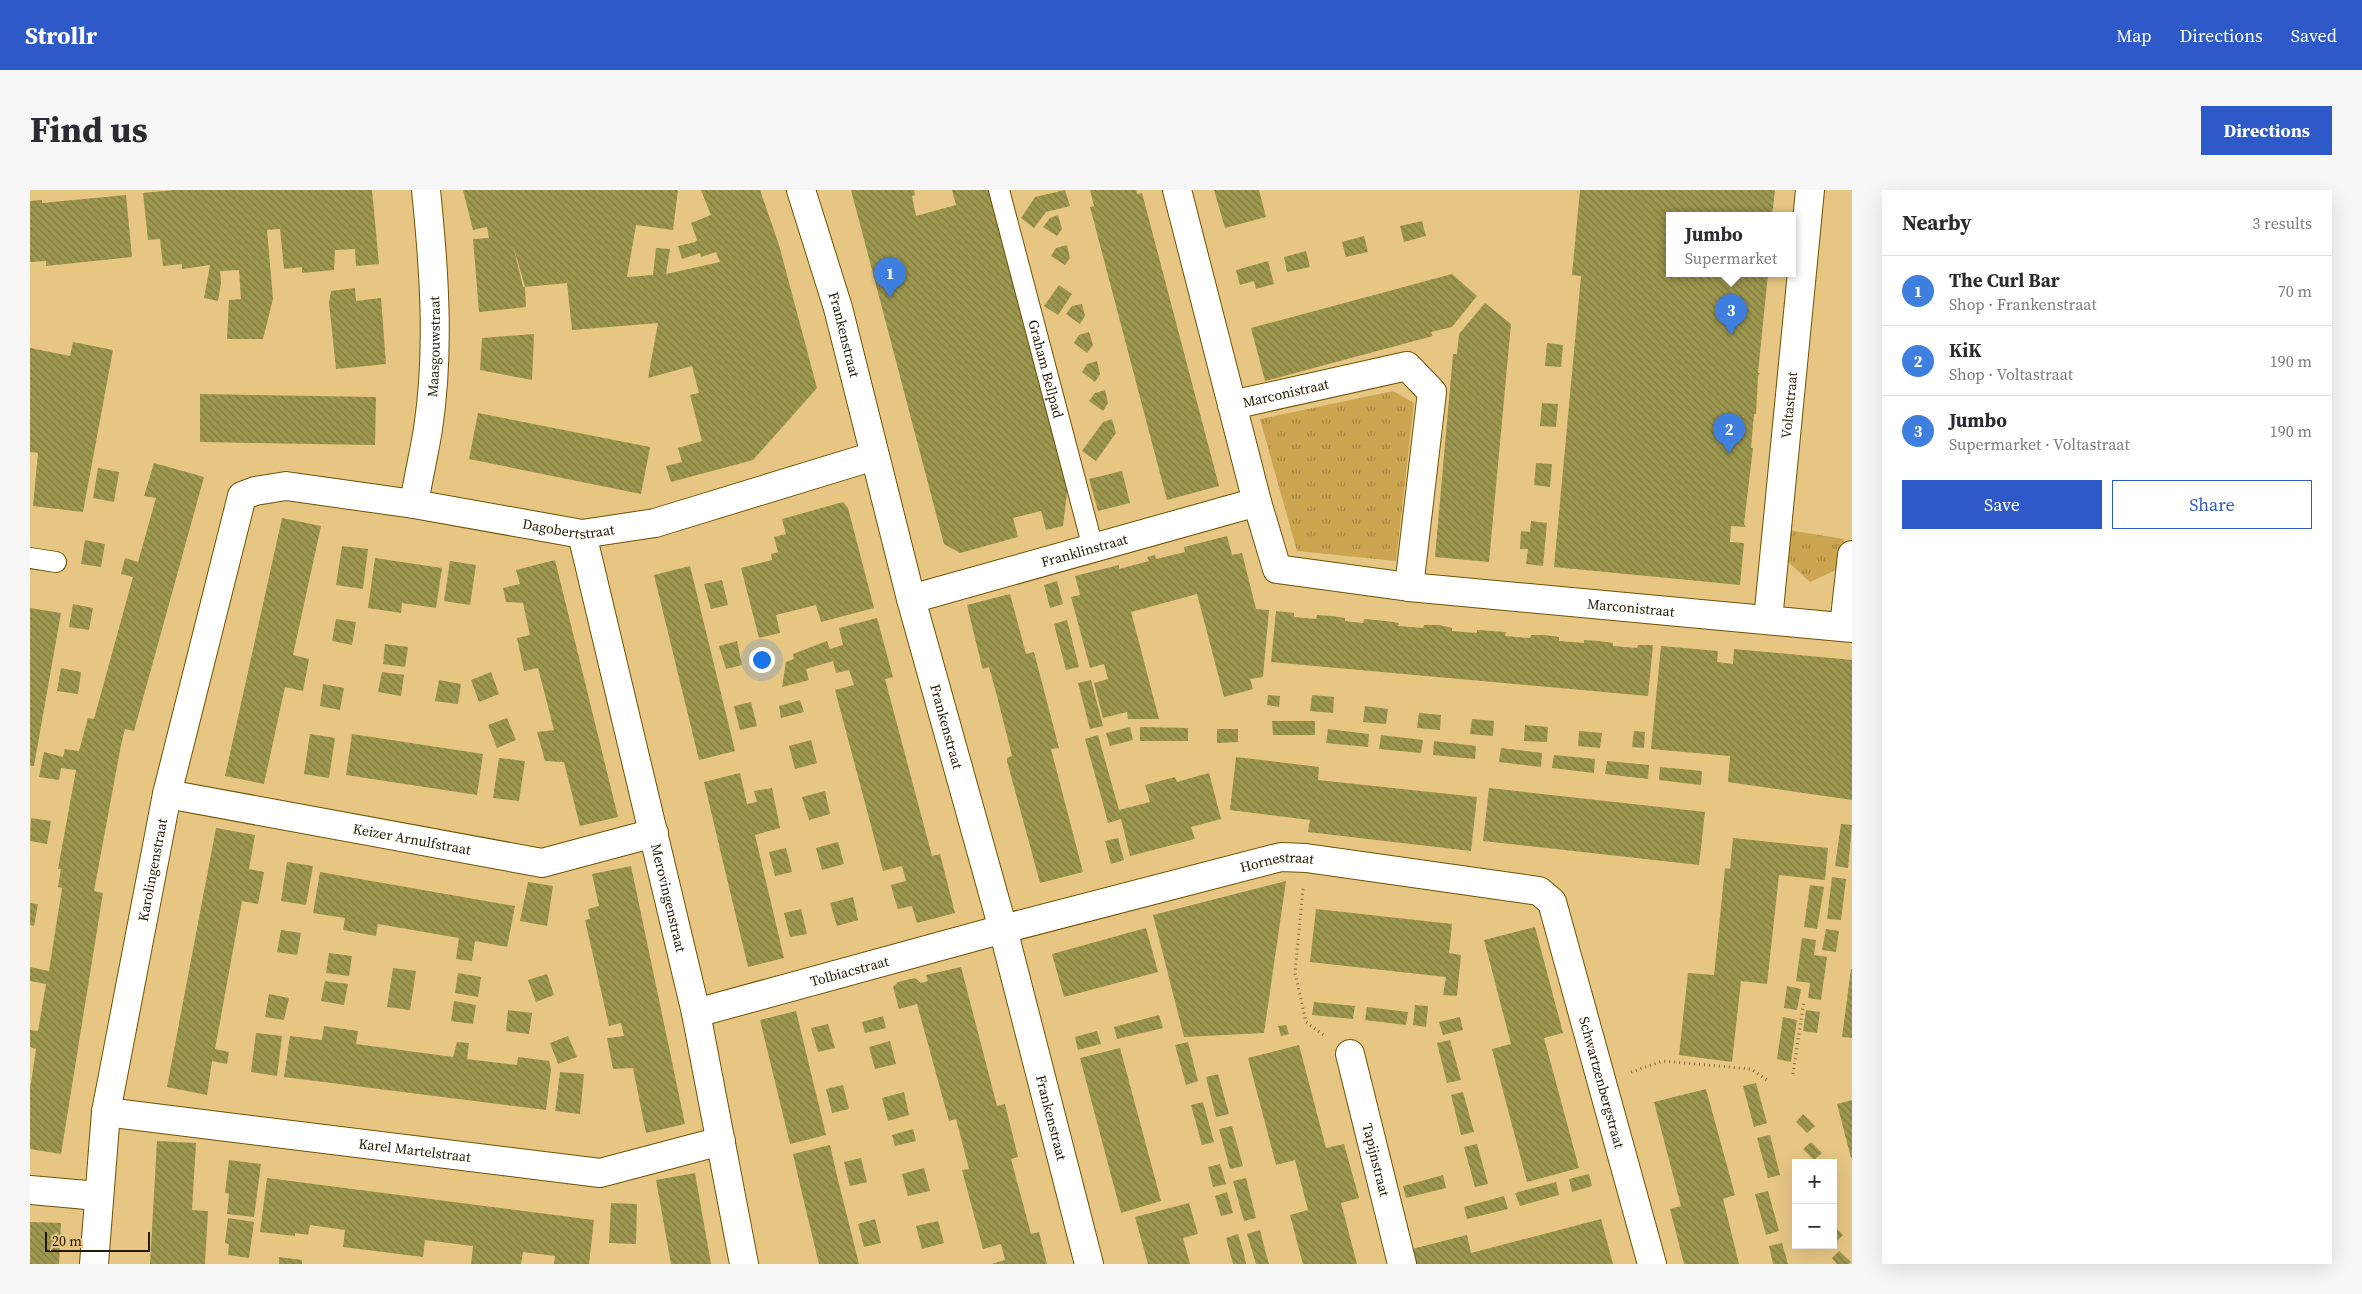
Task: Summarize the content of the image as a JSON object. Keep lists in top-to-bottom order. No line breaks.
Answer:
{"streets":{"street":["Frankenstraat","Maasgouwstraat","Marconistraat","Voltastraat","Dagobertstraat","Franklinstraat","Keizer Arnulfstraat","Hornestraat","Karolingenstraat","Merovingenstraat","Tolbiacstraat","Schwartzenbergstraat","Karel Martelstraat","Tapijnstraat"],"lane":["Graham Bellpad"]},"crossings":[["Frankenstraat","Dagobertstraat"],["Frankenstraat","Franklinstraat"],["Frankenstraat","Hornestraat"],["Frankenstraat","Tolbiacstraat"],["Maasgouwstraat","Dagobertstraat"],["Graham Bellpad","Franklinstraat"],["Marconistraat","Voltastraat"],["Marconistraat","Franklinstraat"],["Dagobertstraat","Karolingenstraat"],["Dagobertstraat","Merovingenstraat"],["Keizer Arnulfstraat","Karolingenstraat"],["Keizer Arnulfstraat","Merovingenstraat"],["Hornestraat","Tolbiacstraat"],["Hornestraat","Schwartzenbergstraat"],["Karolingenstraat","Karel Martelstraat"],["Merovingenstraat","Tolbiacstraat"],["Merovingenstraat","Karel Martelstraat"]],"scale_bar":"20 m","page":{"header":"Strollr","nav":["Map","Directions","Saved"],"title":"Find us","buttons":["Directions",["Save","Share"]],"heading":["Nearby","3 results"],"popup":["Jumbo","Supermarket"],"list":[{"mark":"1","name":"The Curl Bar","note":"Shop · Frankenstraat","value":"70 m"},{"mark":"2","name":"KiK","note":"Shop · Voltastraat","value":"190 m"},{"mark":"3","name":"Jumbo","note":"Supermarket · Voltastraat","value":"190 m"}],"pins":["1","3","2"],"map_buttons":["+","−"],"scale":"20 m"}}
